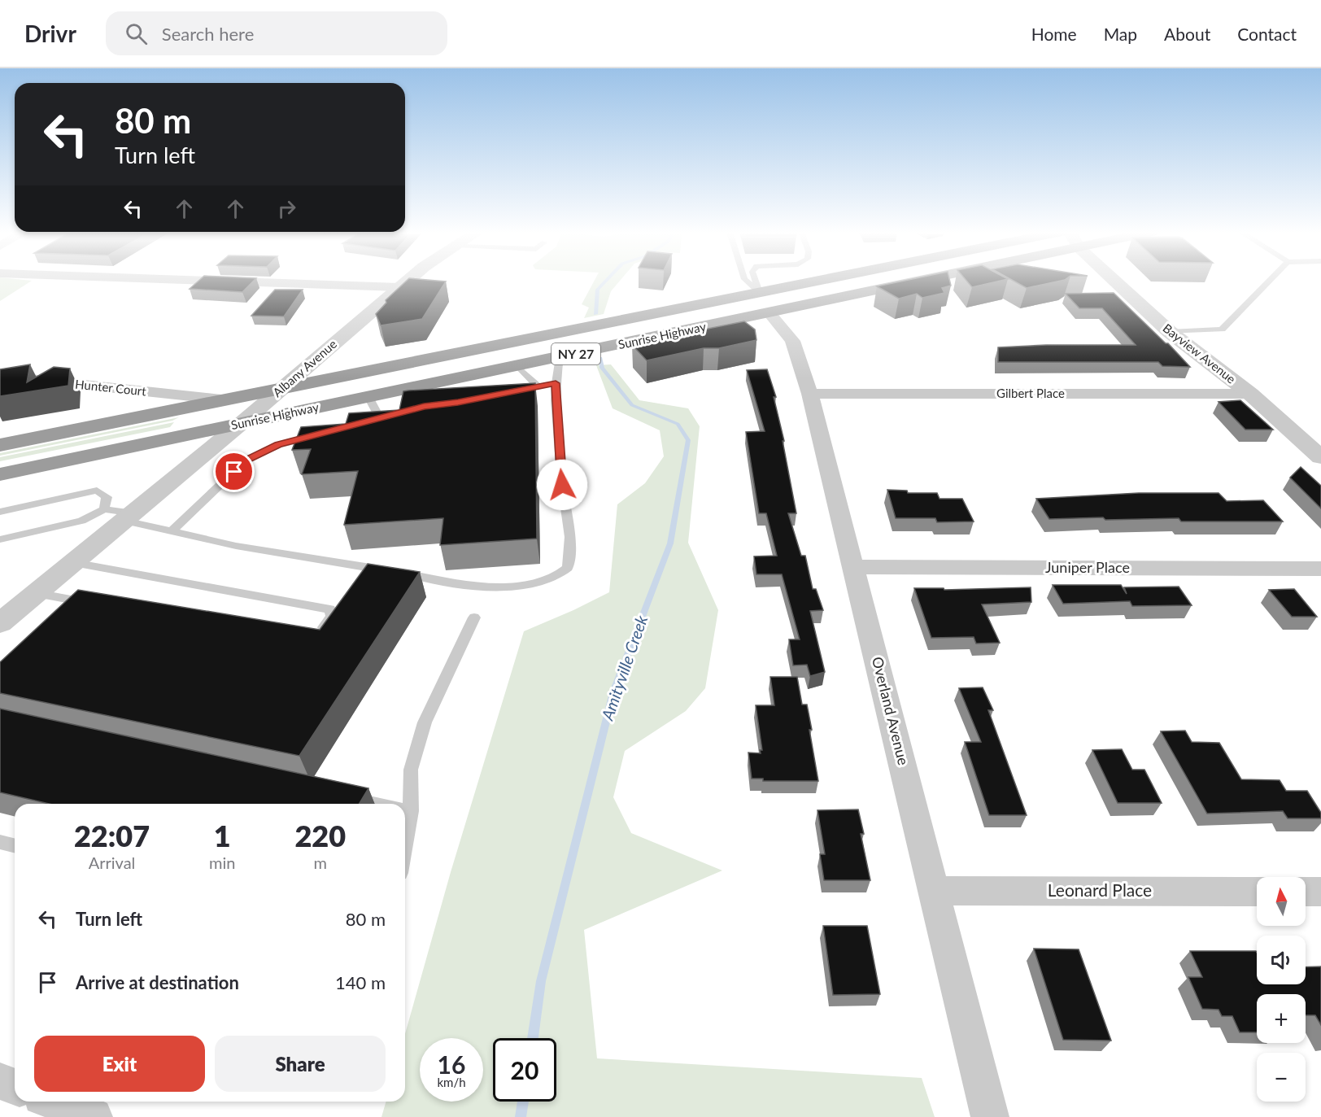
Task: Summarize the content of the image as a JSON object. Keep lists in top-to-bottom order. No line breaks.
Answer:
{"streets":{"highway":["Sunrise Highway","NY 27"],"street":["Bayview Avenue","Albany Avenue","Hunter Court","Gilbert Place","Juniper Place","Overland Avenue","Leonard Place"]},"crossings":[["Sunrise Highway","Albany Avenue"],["Sunrise Highway","Hunter Court"],["Sunrise Highway","Overland Avenue"],["Bayview Avenue","Gilbert Place"],["Gilbert Place","Overland Avenue"],["Juniper Place","Overland Avenue"],["Overland Avenue","Leonard Place"]],"water":["Amityville Creek"],"north":"top","page":{"header":"Drivr","search":"Search here","nav":["Home","Map","About","Contact"],"turn":["80 m","Turn left"],"eta":["22:07","Arrival","1","min","220","m"],"map_buttons":["+","−"],"list":[{"name":"Turn left","value":"80 m"},{"name":"Arrive at destination","value":"140 m"}],"buttons":["Exit","Share"],"speed":"16 km/h","limit":"20"}}
